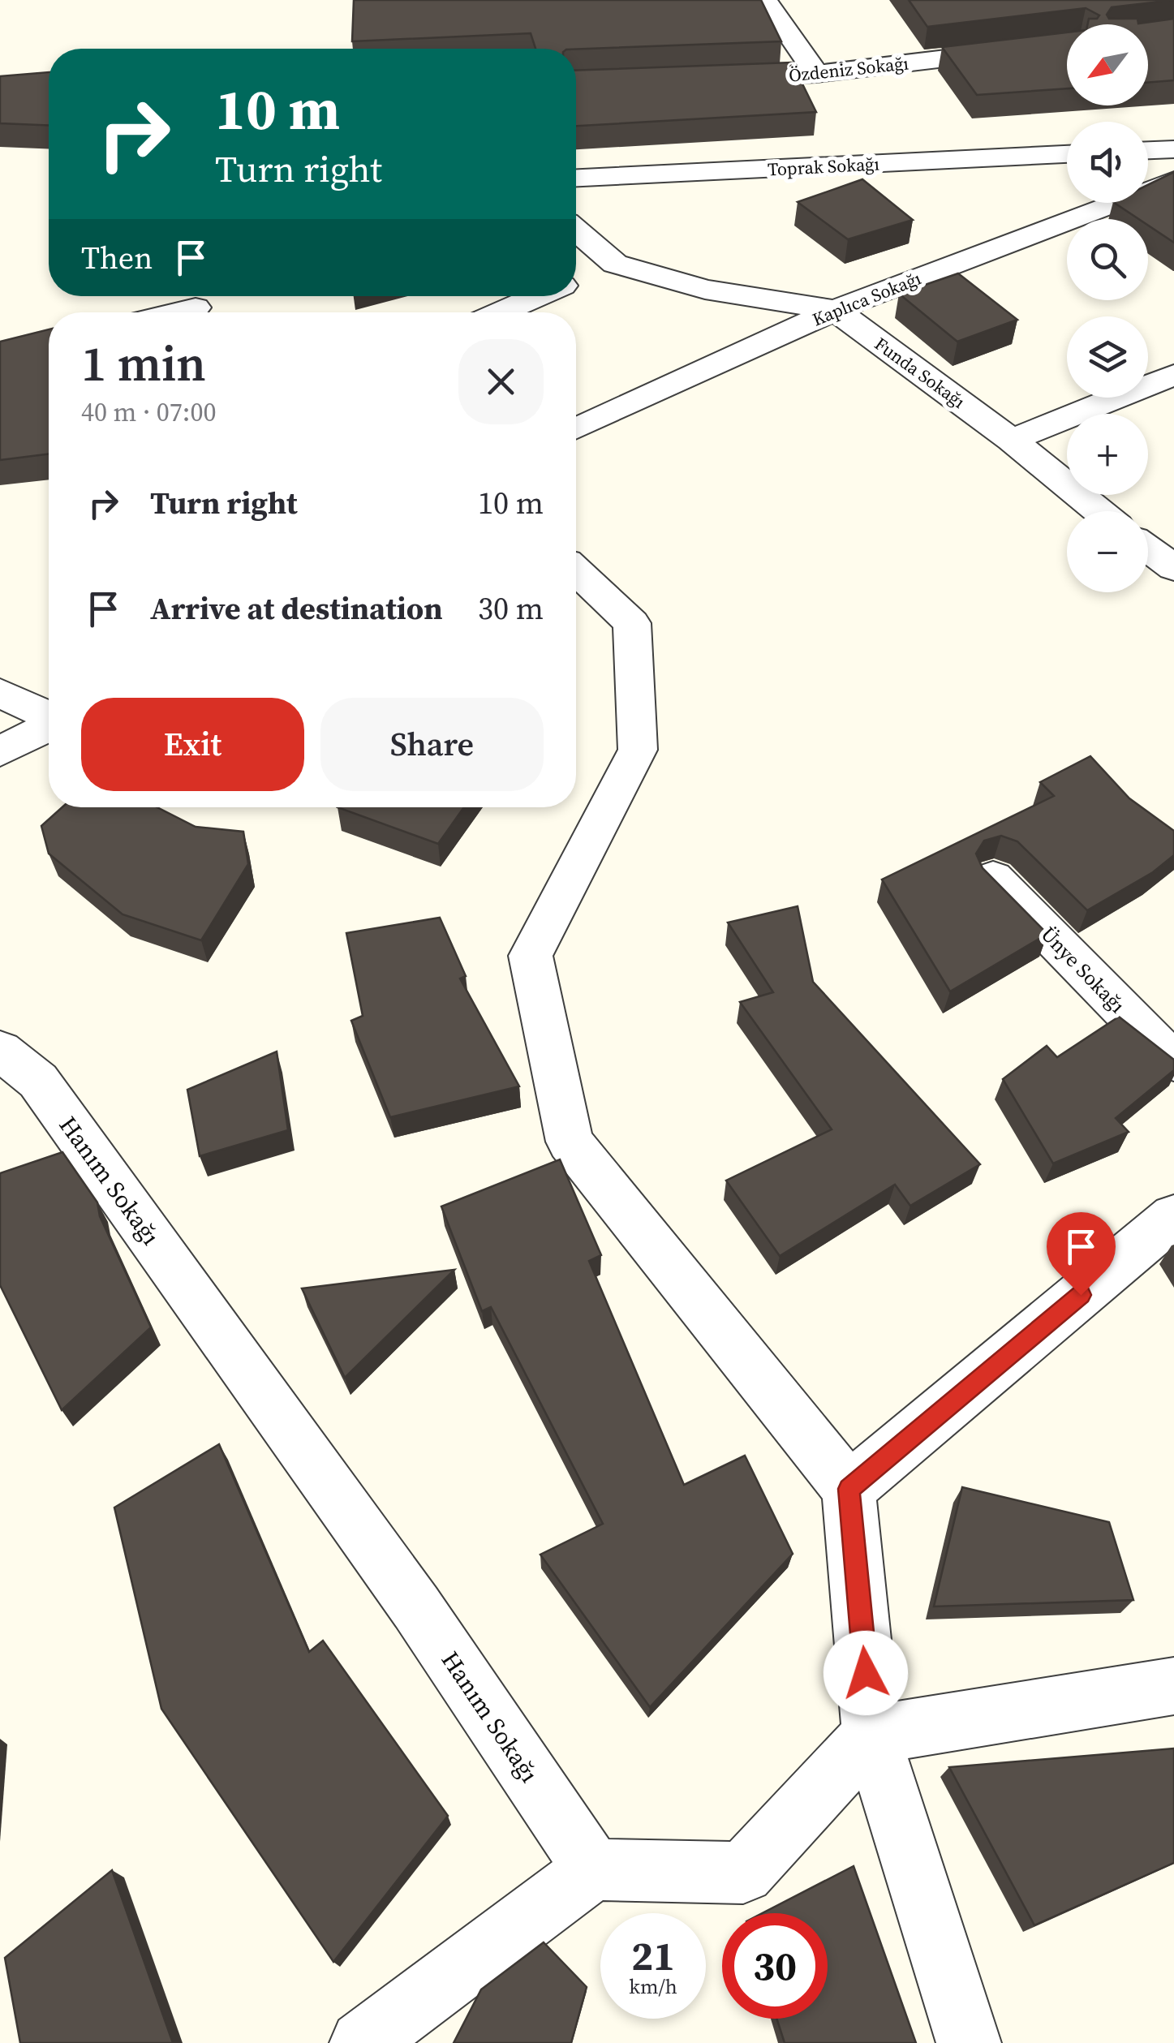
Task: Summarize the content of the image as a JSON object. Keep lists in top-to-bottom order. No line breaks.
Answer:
{"streets":{"street":["Özdeniz Sokağı","Toprak Sokağı","Kaplıca Sokağı","Funda Sokağı","Ünye Sokağı","Hanım Sokağı"]},"crossings":[["Kaplıca Sokağı","Funda Sokağı"]],"north":"bottom left","page":{"map_buttons":["+","−"],"turn":["10 m","Turn right"],"then":"Then","heading":["1 min","40 m · 07:00"],"list":[{"name":"Turn right","value":"10 m"},{"name":"Arrive at destination","value":"30 m"}],"buttons":["Exit","Share"],"speed":"21 km/h","limit":"30"}}
